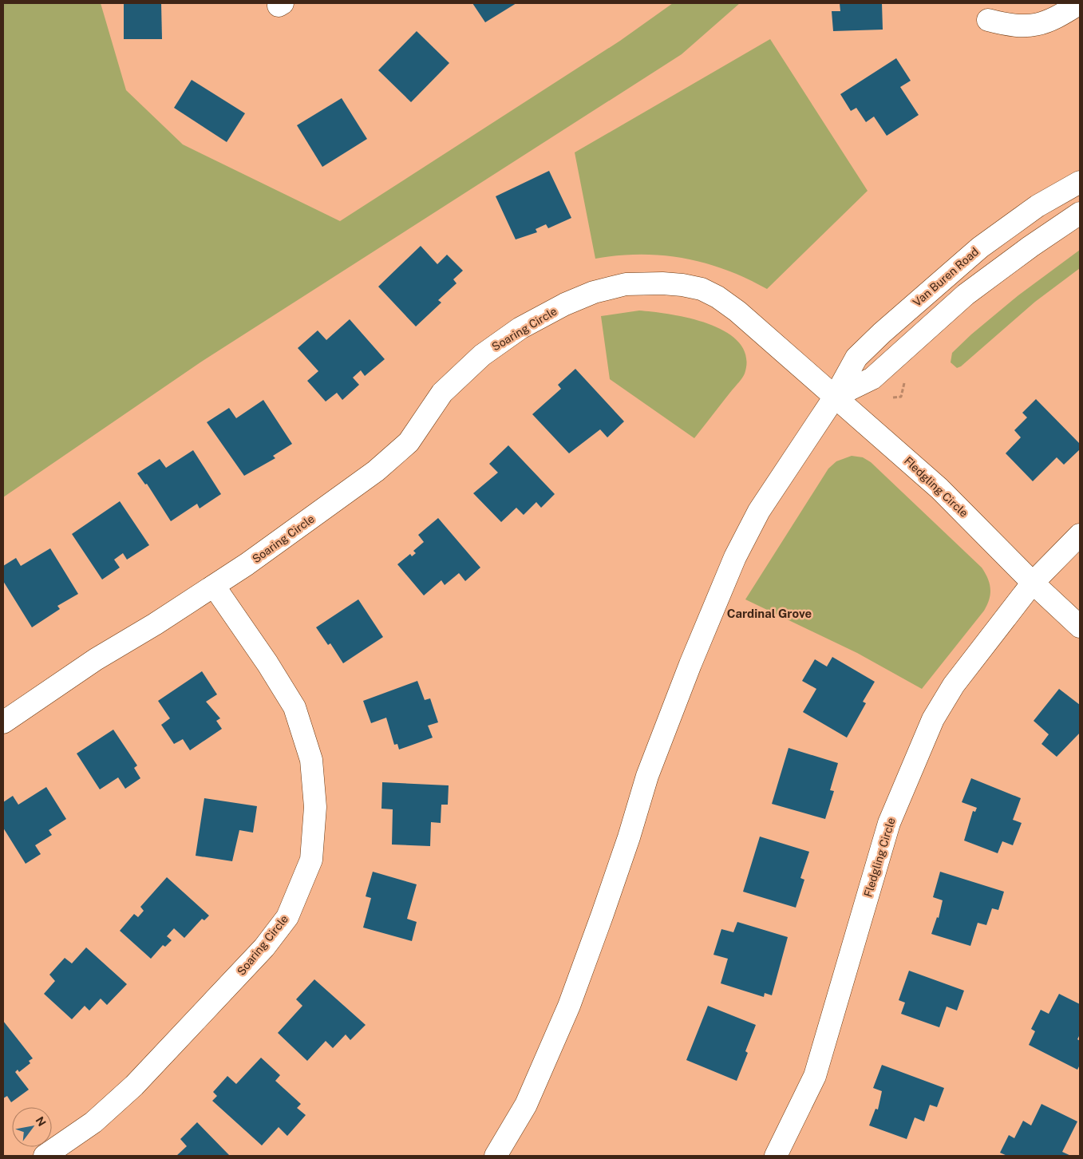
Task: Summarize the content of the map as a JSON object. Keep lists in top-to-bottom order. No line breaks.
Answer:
{"streets":{"street":["Van Buren Road","Soaring Circle","Fledgling Circle"]},"crossings":[["Van Buren Road","Soaring Circle"],["Van Buren Road","Fledgling Circle"],["Soaring Circle","Fledgling Circle"]],"districts":["Cardinal Grove"],"north":"top right"}
